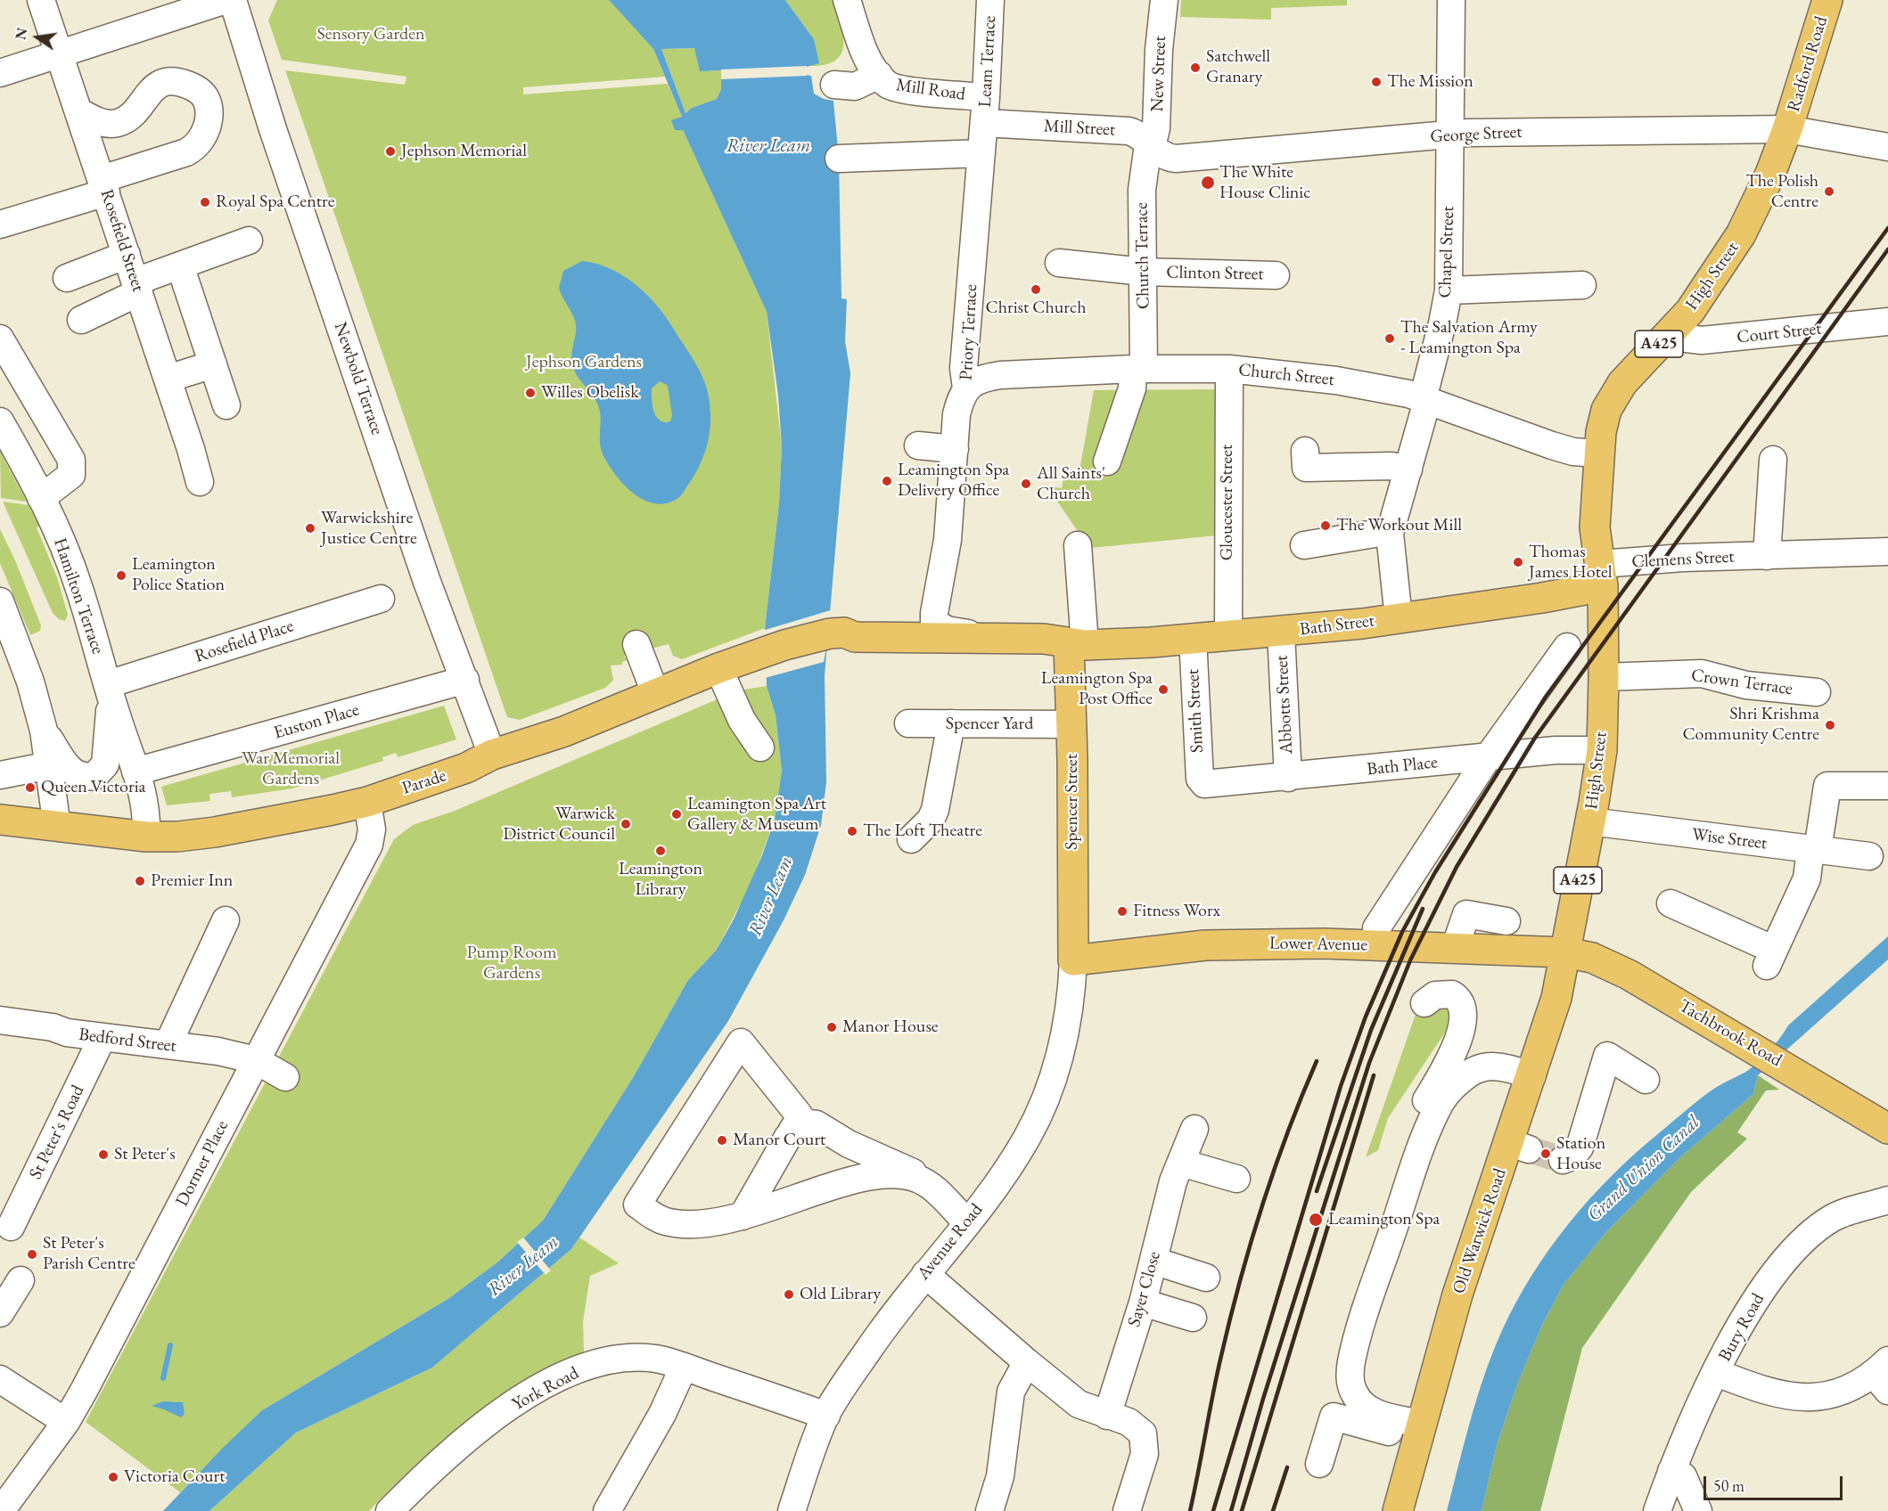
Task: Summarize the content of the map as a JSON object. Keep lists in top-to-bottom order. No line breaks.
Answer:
{"streets":{"main road":["Radford Road","High Street","A425","Bath Street","Parade","Spencer Street","Lower Avenue","Tachbrook Road","Old Warwick Road"],"street":["Leam Terrace","New Street","Mill Road","Mill Street","George Street","Rosefield Street","Chapel Street","Church Terrace","Clinton Street","Priory Terrace","Court Street","Church Street","Newbold Terrace","Gloucester Street","Clemens Street","Hamilton Terrace","Rosefield Place","Crown Terrace","Abbotts Street","Smith Street","Euston Place","Spencer Yard","Bath Place","Wise Street","Bedford Street","St Peter's Road","Dormer Place","Avenue Road","Sayer Close","Bury Road","York Road"]},"crossings":[["Leam Terrace","Mill Road"],["Leam Terrace","Mill Street"],["Leam Terrace","Priory Terrace"],["Radford Road","George Street"],["Radford Road","High Street"],["New Street","Mill Street"],["New Street","George Street"],["New Street","Church Terrace"],["Mill Street","George Street"],["Mill Street","Church Terrace"],["Mill Street","Priory Terrace"],["George Street","Chapel Street"],["George Street","Church Terrace"],["George Street","High Street"],["Chapel Street","Church Street"],["Chapel Street","Bath Street"],["Church Terrace","Clinton Street"],["Church Terrace","Church Street"],["High Street","Court Street"],["High Street","Church Street"],["High Street","Clemens Street"],["High Street","Bath Street"],["High Street","Crown Terrace"],["High Street","Bath Place"],["High Street","Wise Street"],["High Street","Lower Avenue"],["High Street","Tachbrook Road"],["High Street","Old Warwick Road"],["Priory Terrace","Church Street"],["Priory Terrace","Bath Street"],["Priory Terrace","Parade"],["Church Street","Gloucester Street"],["Newbold Terrace","Euston Place"],["Newbold Terrace","Parade"],["Gloucester Street","Bath Street"],["Clemens Street","Bath Street"],["Hamilton Terrace","Rosefield Place"],["Hamilton Terrace","Euston Place"],["Hamilton Terrace","Parade"],["Bath Street","Abbotts Street"],["Bath Street","Smith Street"],["Bath Street","Parade"],["Bath Street","Spencer Street"],["Abbotts Street","Bath Place"],["Smith Street","Bath Place"],["Spencer Yard","Spencer Street"],["Parade","Dormer Place"],["Spencer Street","Lower Avenue"],["Spencer Street","Avenue Road"],["Lower Avenue","Tachbrook Road"],["Lower Avenue","Old Warwick Road"],["Lower Avenue","Avenue Road"],["Tachbrook Road","Old Warwick Road"],["Bedford Street","St Peter's Road"],["Bedford Street","Dormer Place"],["Avenue Road","York Road"]],"water":["River Leam","Grand Union Canal"],"parks":["Sensory Garden","Jephson Gardens","War Memorial Gardens","Pump Room Gardens"],"places":["Satchwell Granary","The Mission","Jephson Memorial","The White House Clinic","The Polish Centre","Royal Spa Centre","Christ Church","The Salvation Army - Leamington Spa","Willes Obelisk","Leamington Spa Delivery Office","All Saints' Church","The Workout Mill","Warwickshire Justice Centre","Thomas James Hotel","Leamington Police Station","Leamington Spa Post Office","Shri Krishma Community Centre","Queen Victoria","Leamington Spa Art Gallery & Museum","Warwick District Council","The Loft Theatre","Leamington Library","Premier Inn","Fitness Worx","Manor House","Manor Court","Station House","St Peter's","Leamington Spa","St Peter's Parish Centre","Old Library","Victoria Court"],"scale_bar":"50 m","north":"left"}
